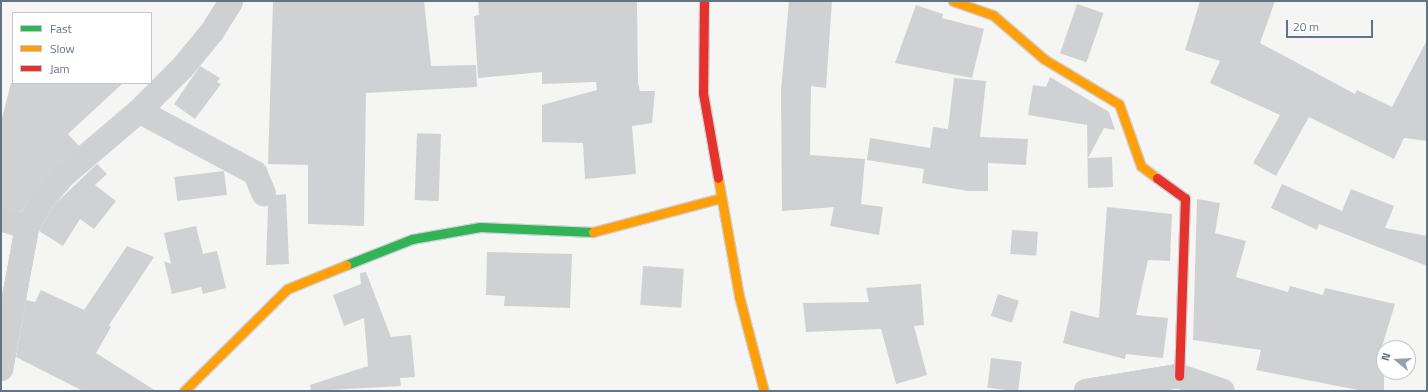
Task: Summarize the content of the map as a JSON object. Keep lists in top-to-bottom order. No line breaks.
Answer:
{"legend":["Fast","Slow","Jam"],"scale_bar":"20 m","north":"left"}
